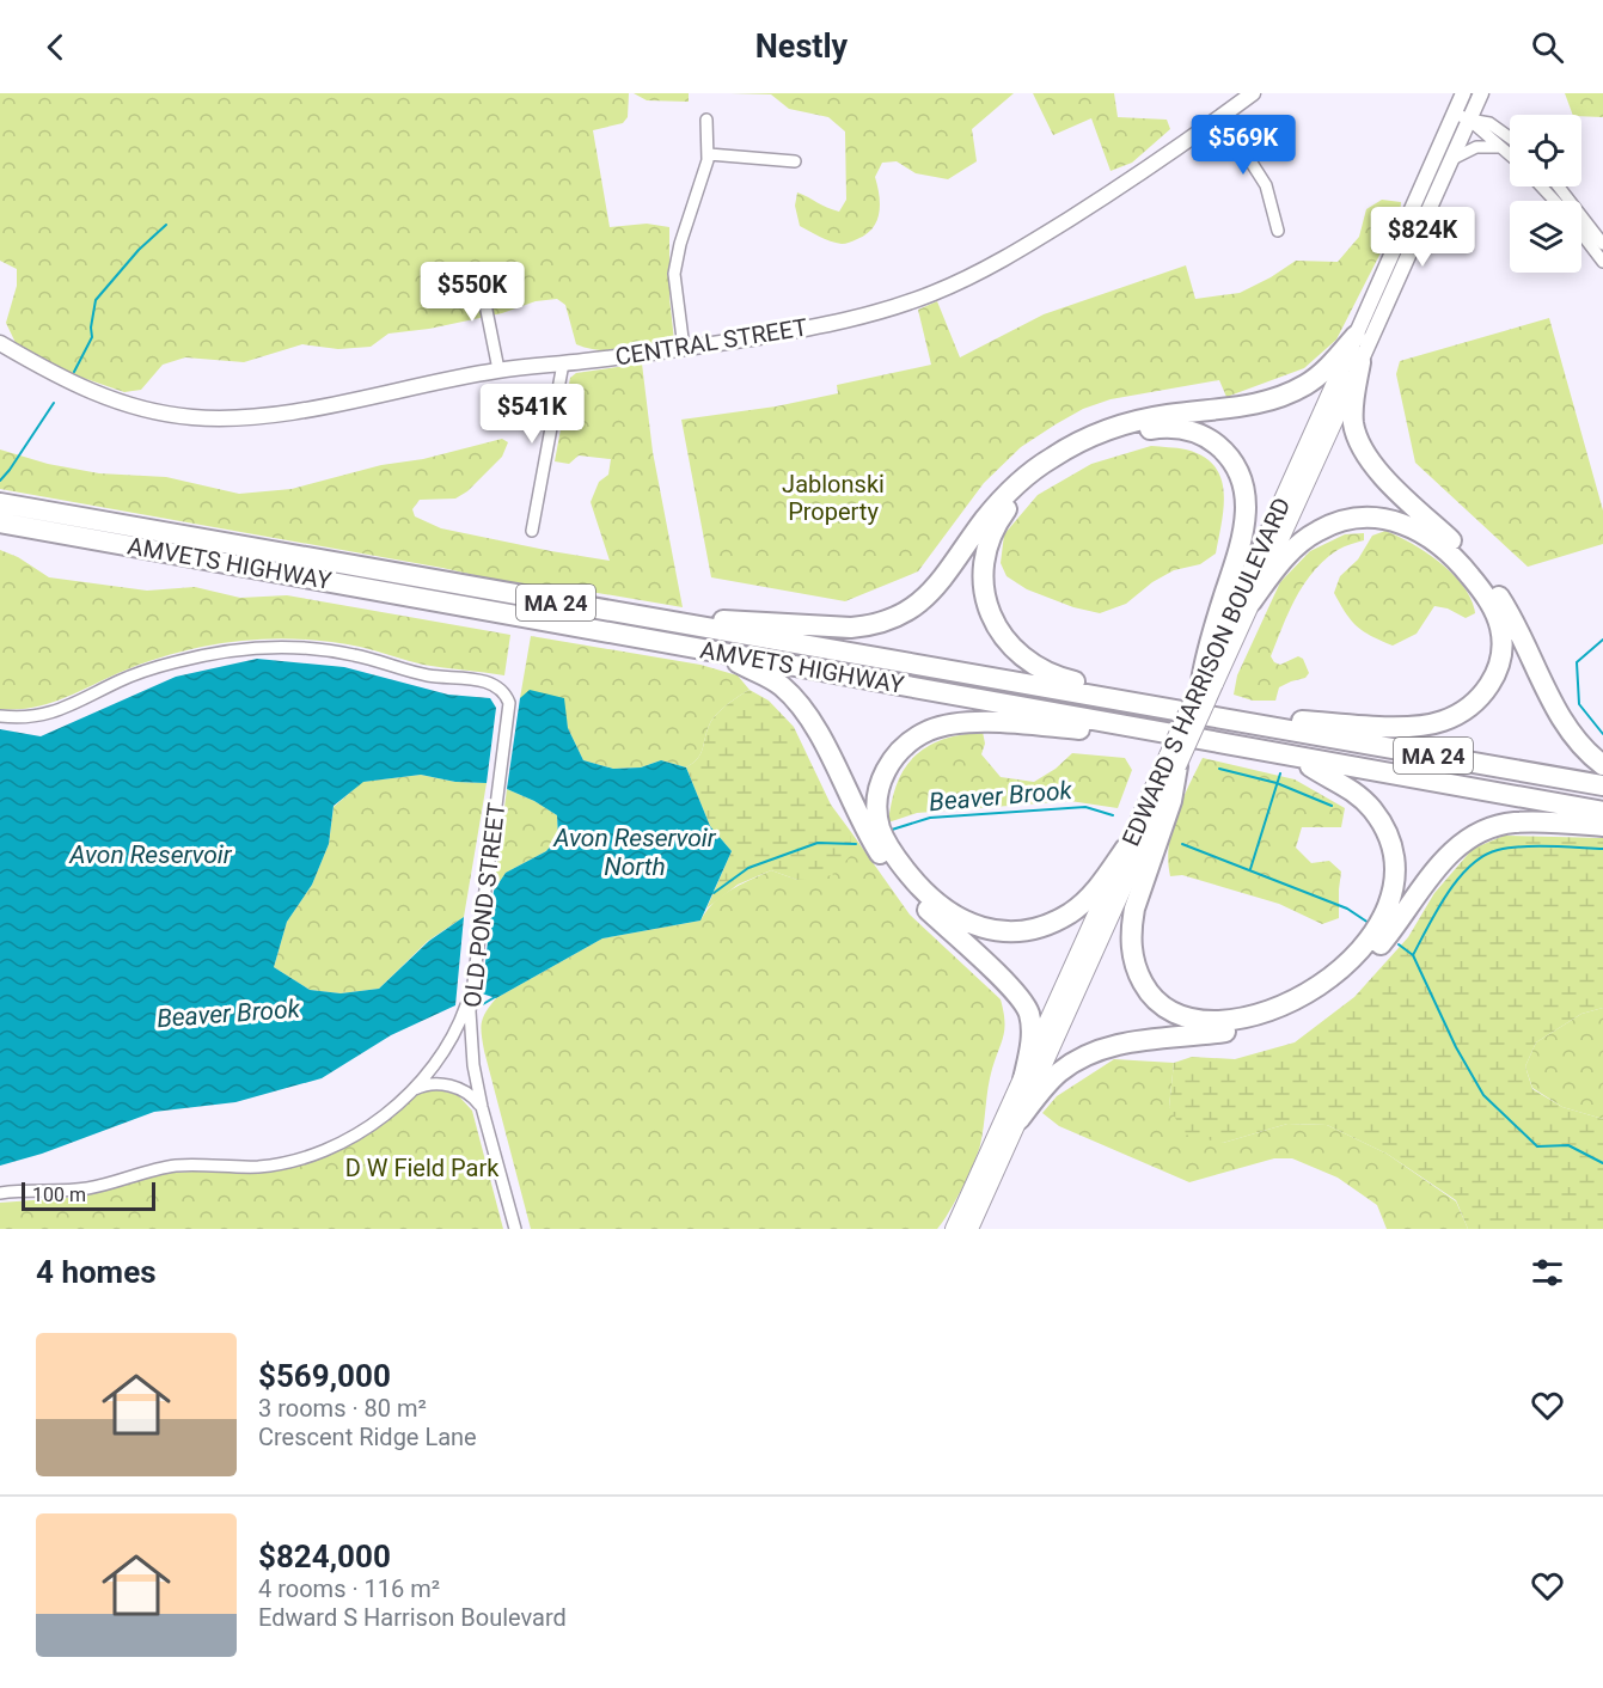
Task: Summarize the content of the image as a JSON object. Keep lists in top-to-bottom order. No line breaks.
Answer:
{"streets":{"highway":["AMVETS HIGHWAY","MA 24"],"main road":["EDWARD S HARRISON BOULEVARD"],"street":["CENTRAL STREET","OLD POND STREET"]},"water":["Beaver Brook","Avon Reservoir North","Avon Reservoir"],"parks":["Jablonski Property","D W Field Park"],"scale_bar":"100 m","page":{"header":"Nestly","price":["$569K","$824K","$550K","$541K"],"scale":"100 m","heading":"4 homes","list":[{"name":"$569,000","note":"3 rooms · 80 m² · Crescent Ridge Lane"},{"name":"$824,000","note":"4 rooms · 116 m² · Edward S Harrison Boulevard"}]}}
